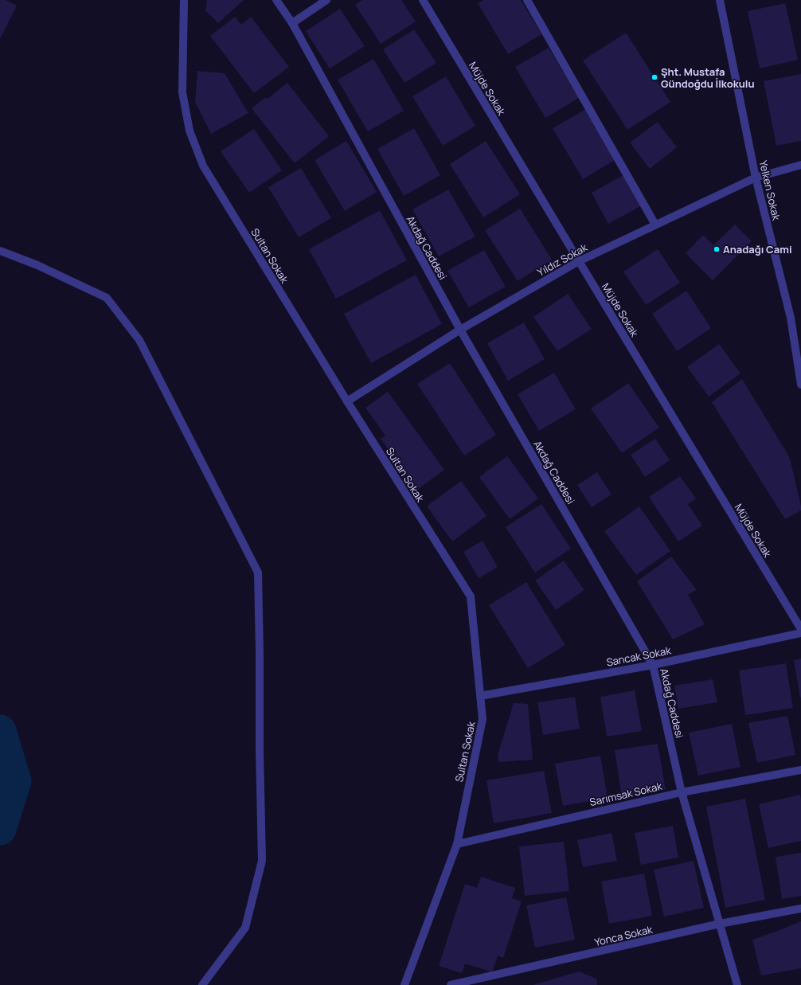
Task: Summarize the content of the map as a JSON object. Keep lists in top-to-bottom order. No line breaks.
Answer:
{"streets":{"street":["Müjde Sokak","Yelken Sokak","Akdağ Caddesi","Sultan Sokak","Yıldız Sokak","Sancak Sokak","Sarımsak Sokak","Yonca Sokak"]},"crossings":[["Müjde Sokak","Yıldız Sokak"],["Yelken Sokak","Yıldız Sokak"],["Akdağ Caddesi","Yıldız Sokak"],["Akdağ Caddesi","Sancak Sokak"],["Akdağ Caddesi","Sarımsak Sokak"],["Akdağ Caddesi","Yonca Sokak"],["Sultan Sokak","Yıldız Sokak"],["Sultan Sokak","Sancak Sokak"],["Sultan Sokak","Sarımsak Sokak"]],"places":["Şht. Mustafa Gündoğdu İlkokulu","Anadağı Cami"]}
